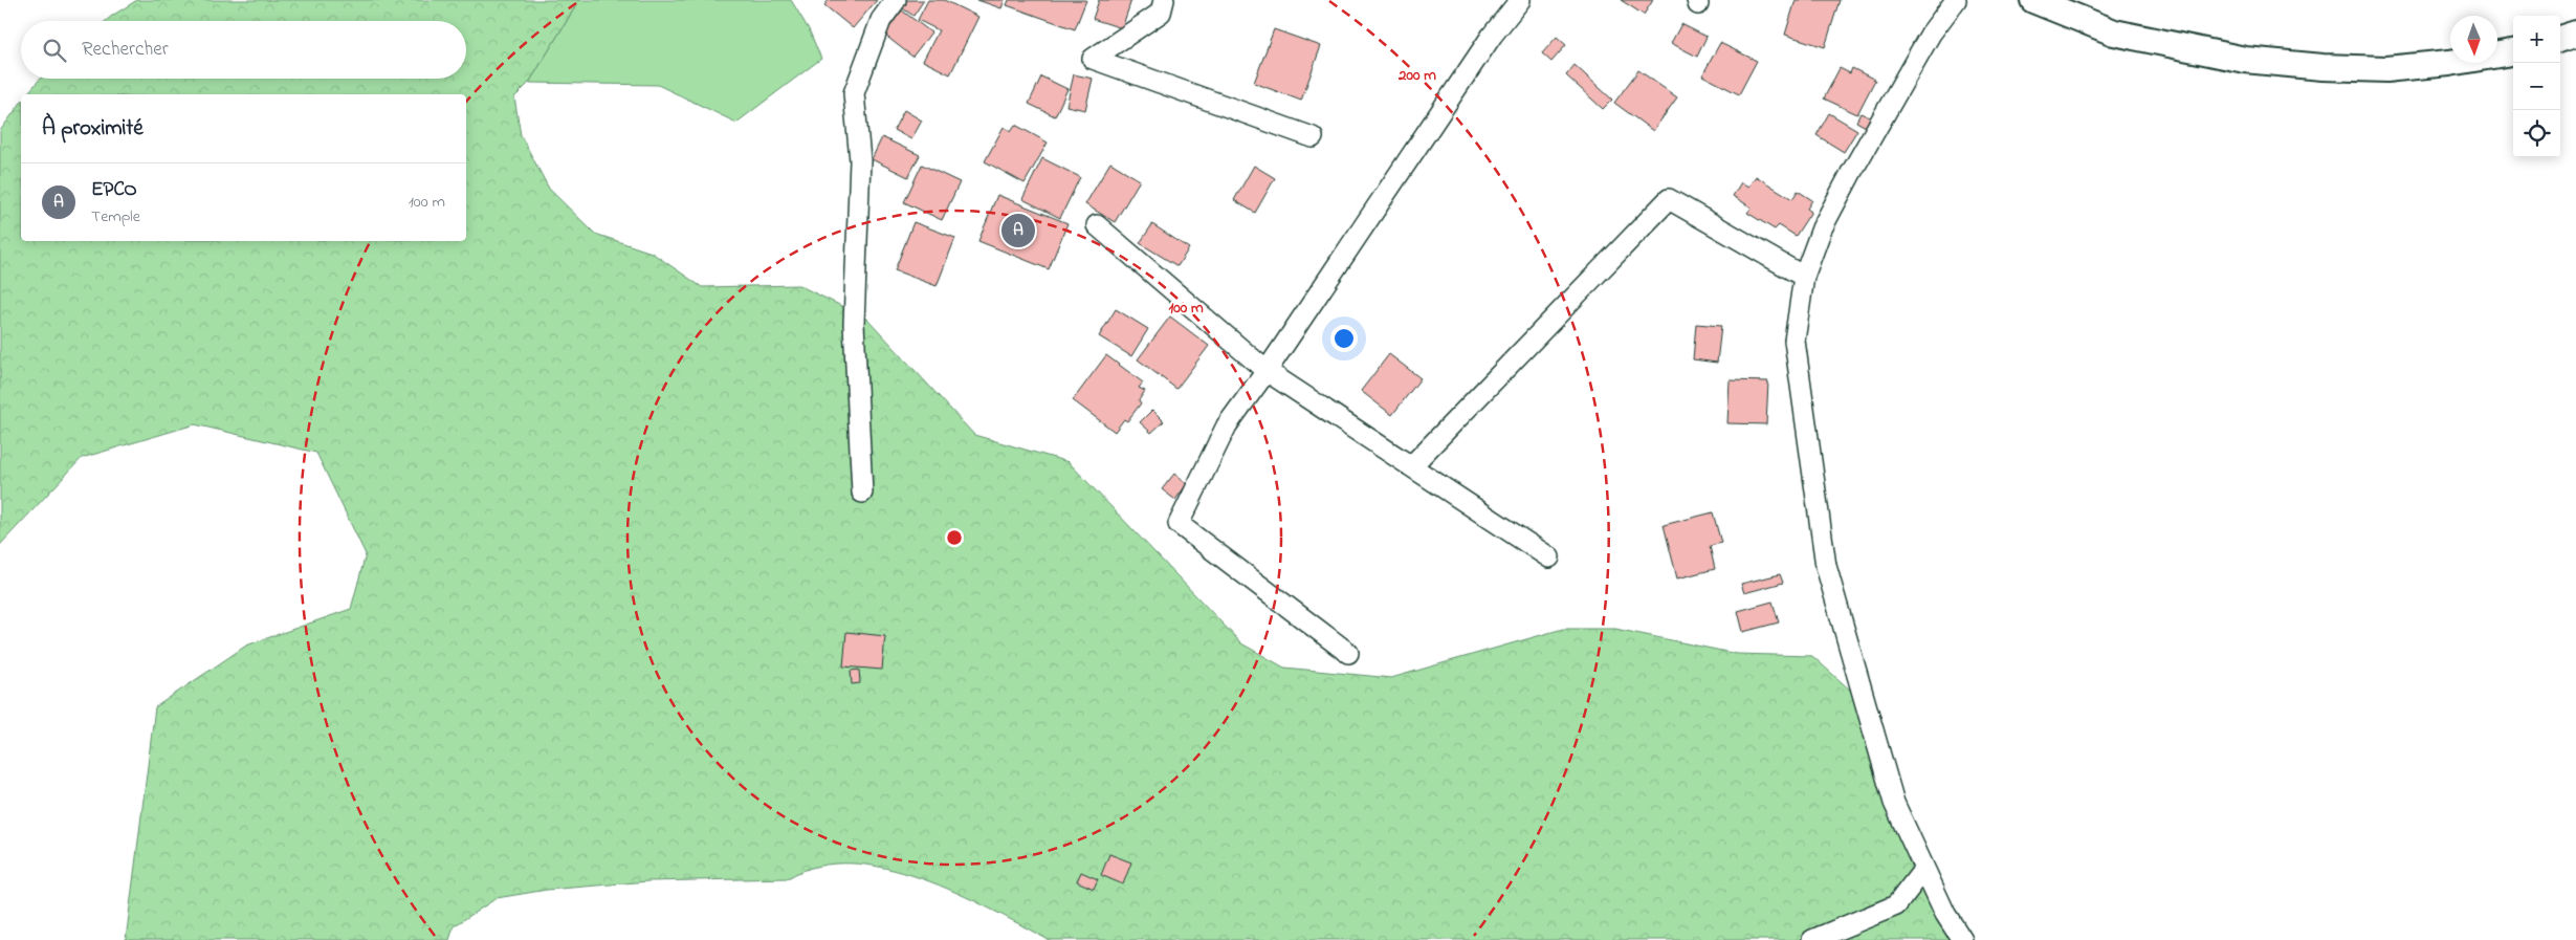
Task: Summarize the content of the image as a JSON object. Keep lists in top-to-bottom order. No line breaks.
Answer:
{"north":"bottom","page":{"map_buttons":["+","−"],"search":"Rechercher","heading":"À proximité","list":[{"mark":"A","name":"EPCO","note":"Temple","value":"100 m"}],"pins":"A"},"rings":["200 m","100 m"]}
